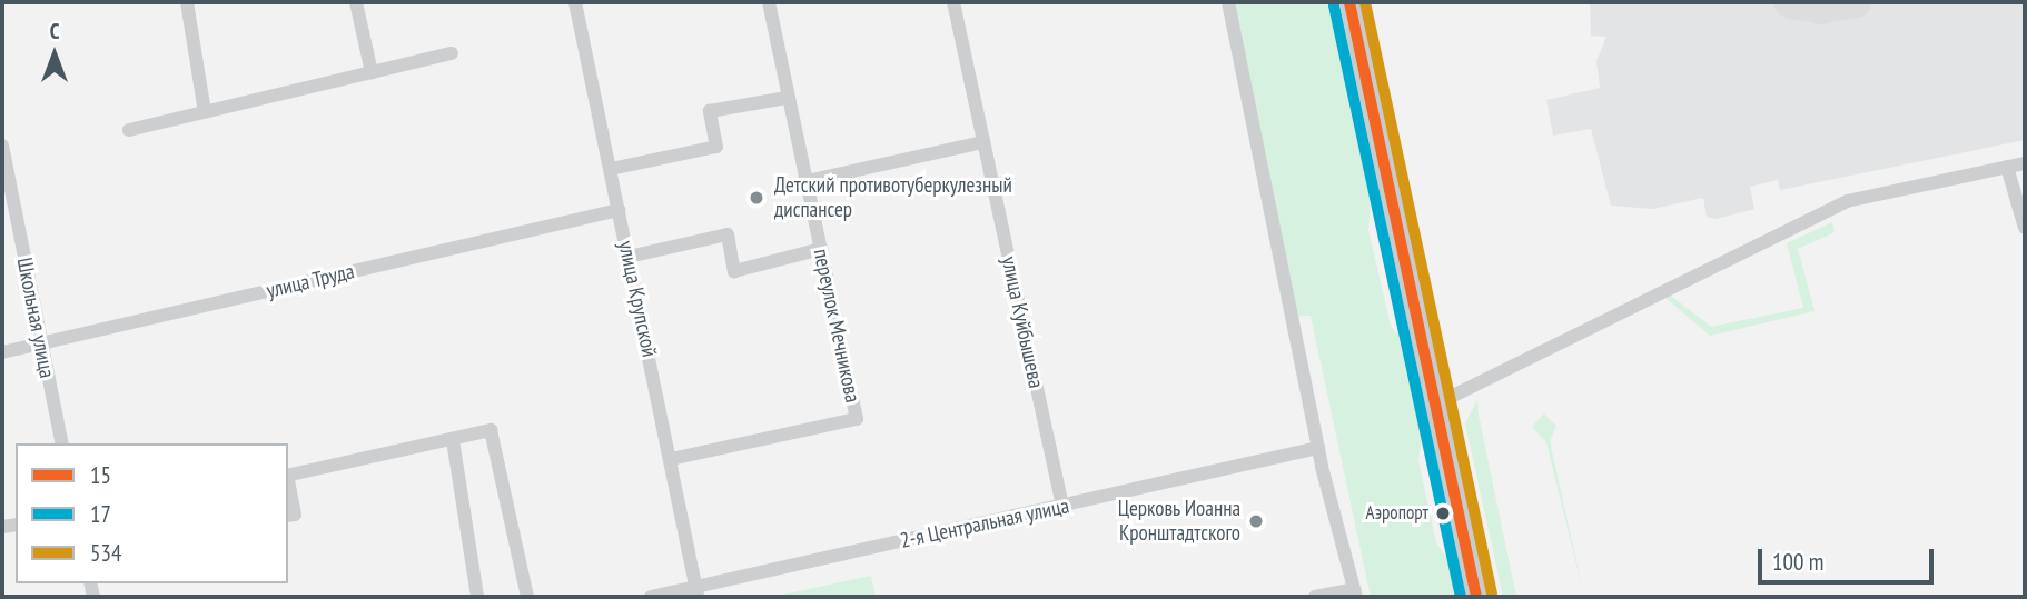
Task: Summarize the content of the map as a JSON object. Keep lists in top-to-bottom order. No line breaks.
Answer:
{"streets":{"street":["улица Труда","улица Крупской","Школьная улица","улица Куйбышева","переулок Мечникова","2-я Центральная улица"]},"crossings":[["улица Труда","улица Крупской"],["улица Труда","Школьная улица"],["улица Крупской","переулок Мечникова"],["улица Крупской","2-я Центральная улица"],["улица Куйбышева","2-я Центральная улица"]],"places":["Детский противотуберкулезный диспансер","Аэропорт","Церковь Иоанна Кронштадтского"],"lines":["transit line 15","transit line 534","transit line 17"],"legend":["15","17","534"],"scale_bar":"100 m","north":"top"}
